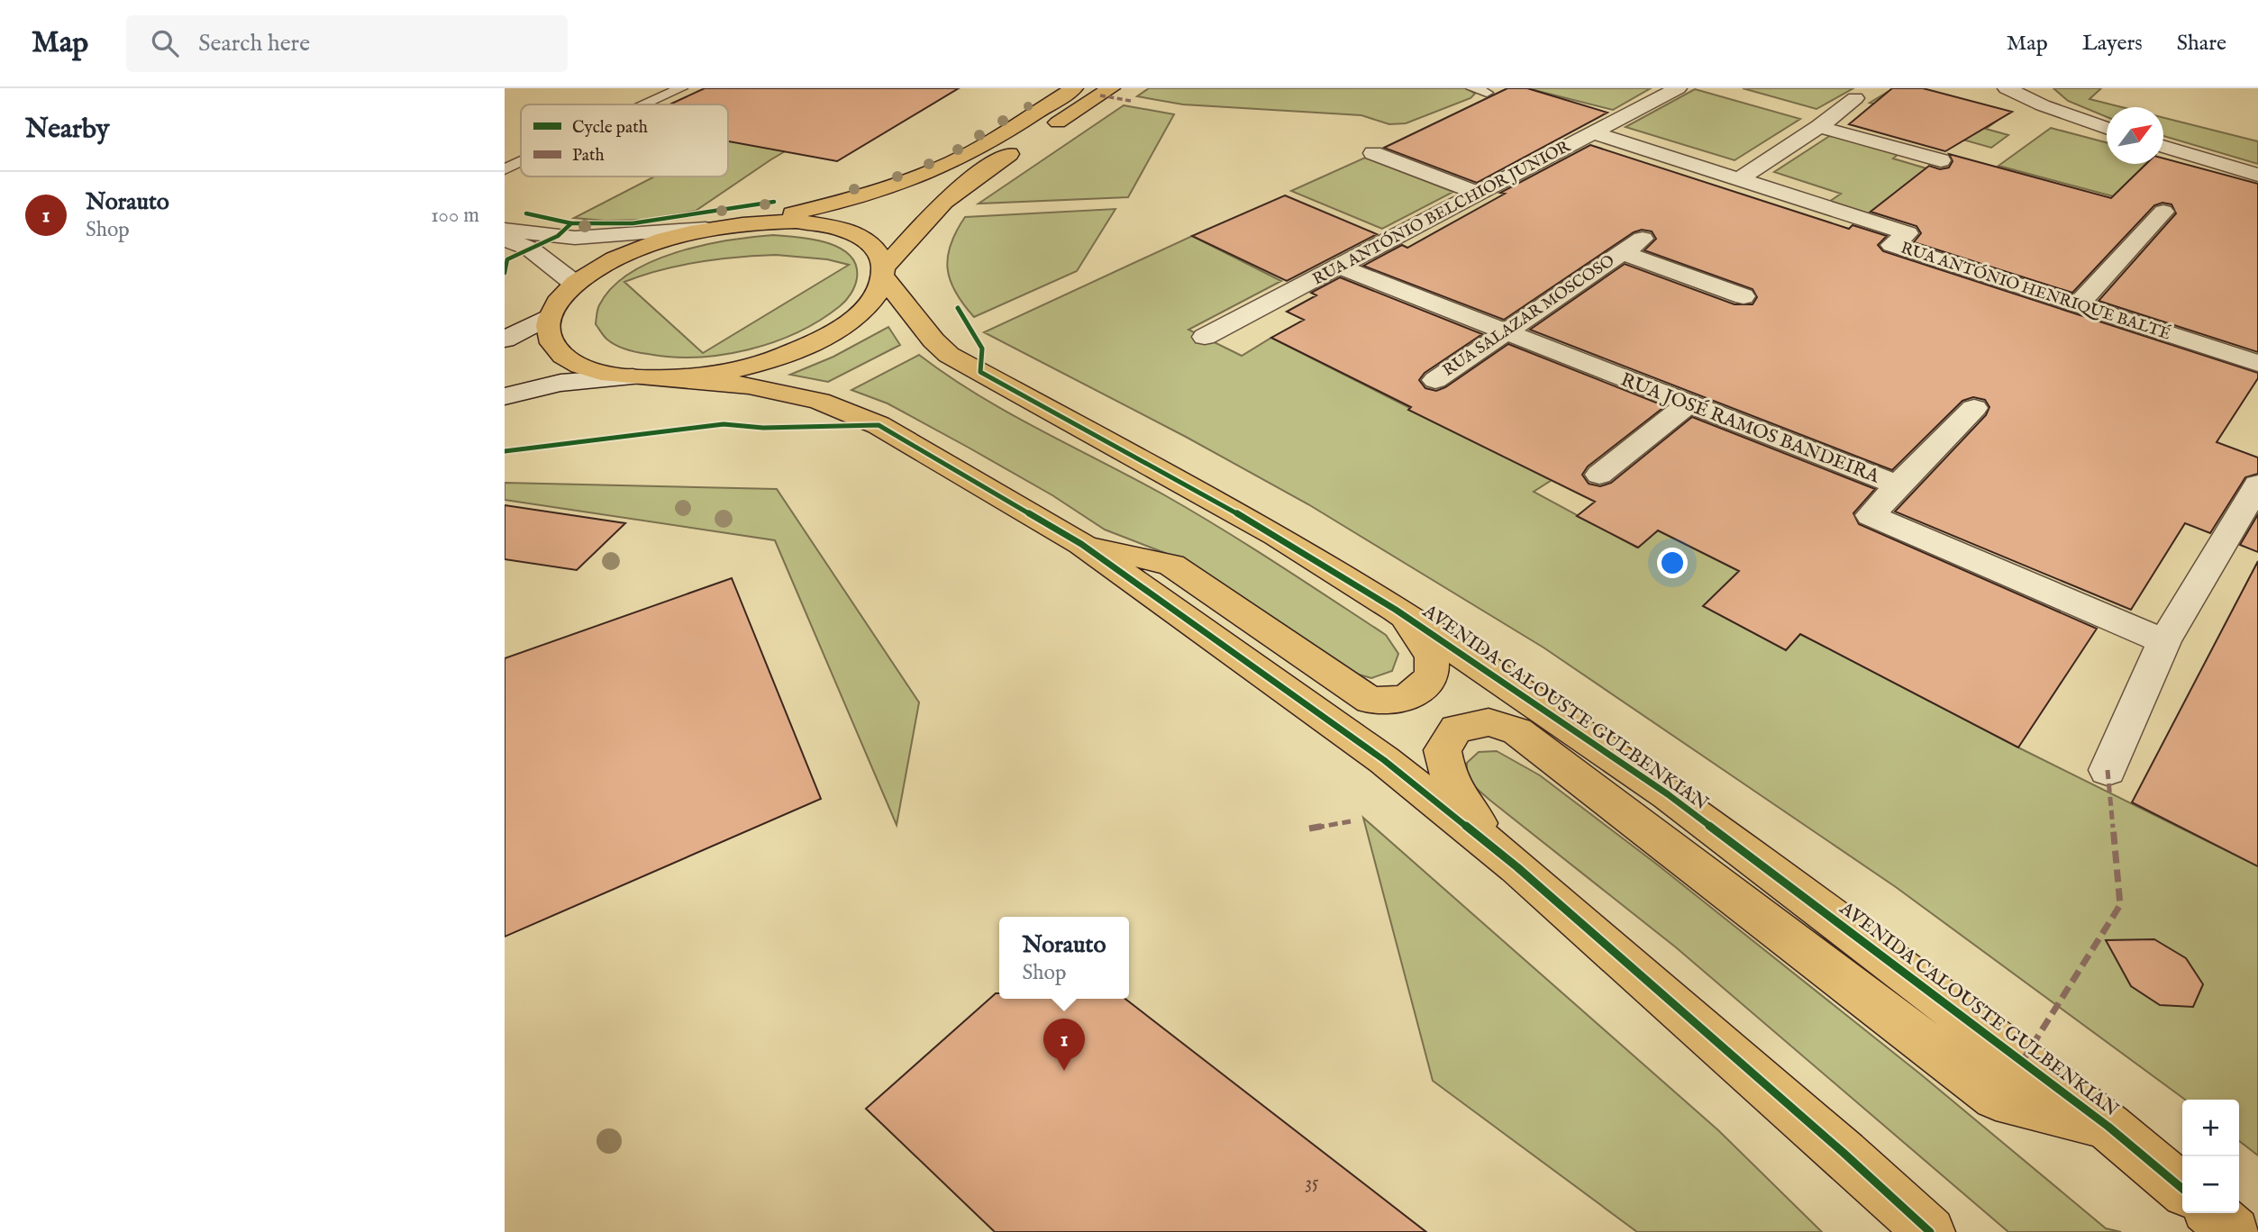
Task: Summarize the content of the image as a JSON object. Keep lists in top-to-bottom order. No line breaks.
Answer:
{"streets":{"main road":["AVENIDA CALOUSTE GULBENKIAN"],"street":["RUA ANTÓNIO BELCHIOR JUNIOR","RUA ANTÓNIO HENRIQUE BALTÉ","RUA SALAZAR MOSCOSO","RUA JOSÉ RAMOS BANDEIRA"]},"crossings":[["RUA ANTÓNIO BELCHIOR JUNIOR","RUA ANTÓNIO HENRIQUE BALTÉ"],["RUA ANTÓNIO BELCHIOR JUNIOR","RUA JOSÉ RAMOS BANDEIRA"],["RUA SALAZAR MOSCOSO","RUA JOSÉ RAMOS BANDEIRA"]],"house_numbers":["35"],"legend":["Cycle path","Path"],"north":"top right","page":{"header":"Map","search":"Search here","nav":["Map","Layers","Share"],"heading":"Nearby","list":[{"mark":"1","name":"Norauto","note":"Shop","value":"100 m"}],"popup":["Norauto","Shop"],"pins":"1","map_buttons":["+","−"]}}
